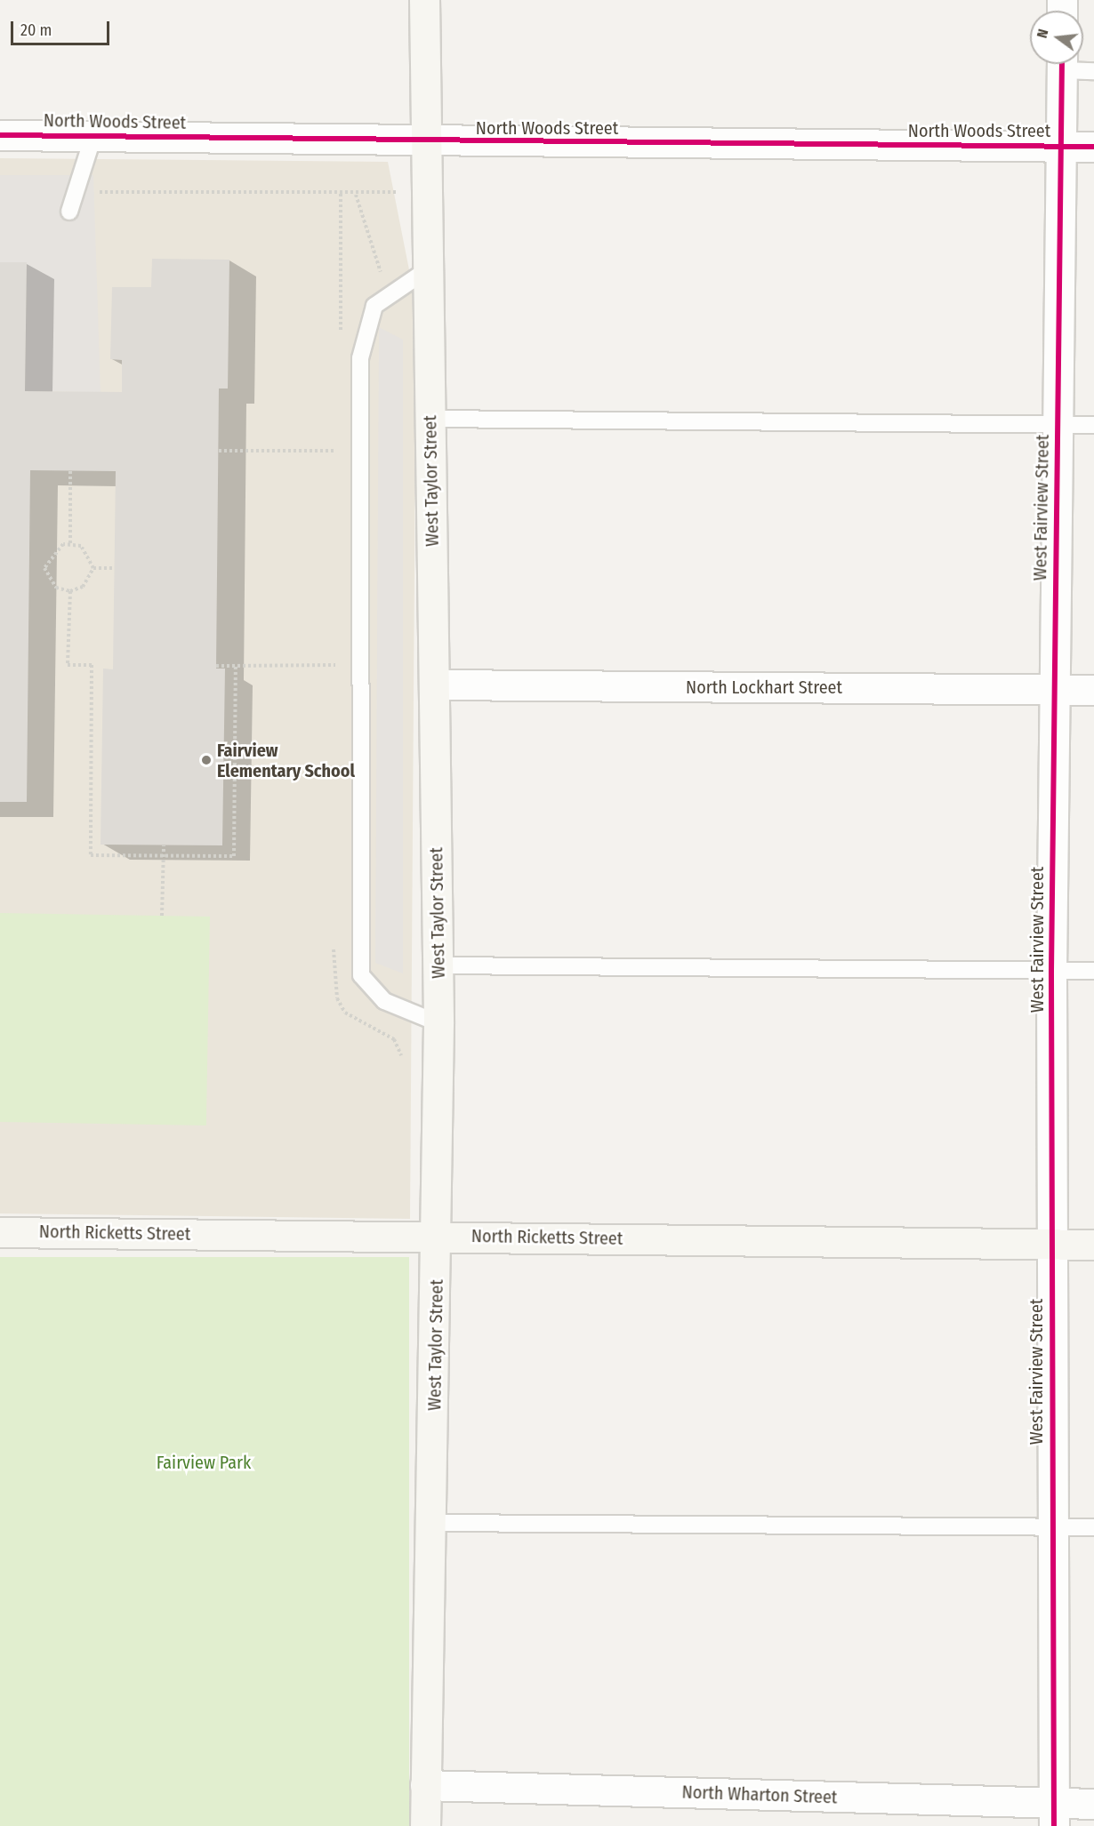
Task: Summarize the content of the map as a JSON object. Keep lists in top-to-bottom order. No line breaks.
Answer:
{"streets":{"main road":["West Taylor Street","North Ricketts Street"],"street":["North Woods Street","West Fairview Street","North Lockhart Street","North Wharton Street"]},"crossings":[["North Woods Street","West Taylor Street"],["North Woods Street","West Fairview Street"],["West Taylor Street","North Lockhart Street"],["West Taylor Street","North Ricketts Street"],["West Taylor Street","North Wharton Street"],["West Fairview Street","North Lockhart Street"],["West Fairview Street","North Ricketts Street"],["West Fairview Street","North Wharton Street"]],"parks":["Fairview Park"],"places":["Fairview Elementary School"],"scale_bar":"20 m","north":"left"}
